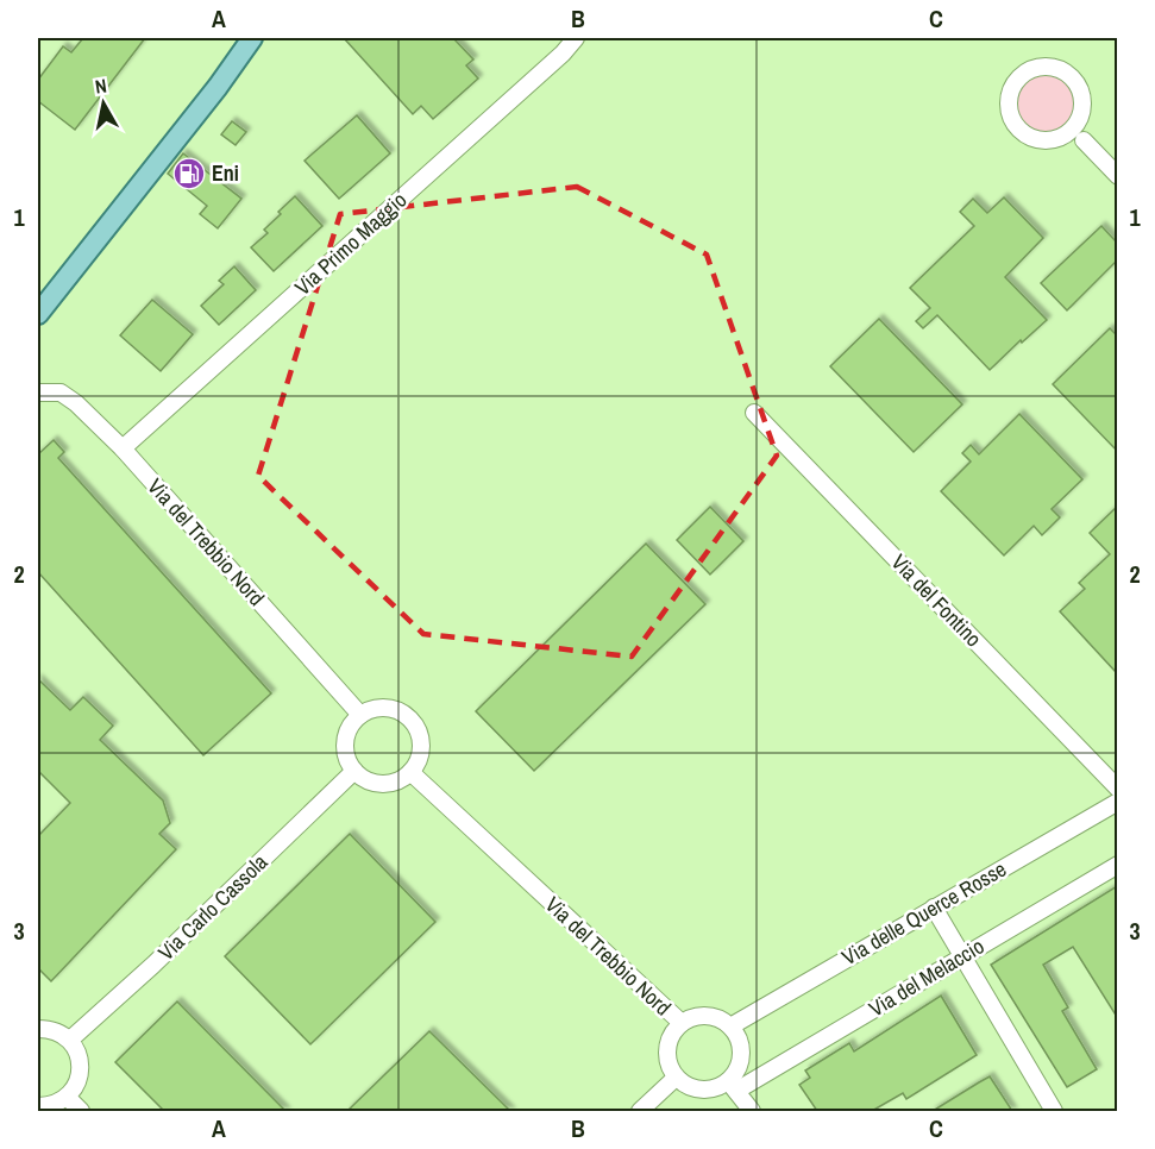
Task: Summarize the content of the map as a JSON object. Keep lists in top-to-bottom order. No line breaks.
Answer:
{"streets":{"street":["Via Primo Maggio","Via del Trebbio Nord","Via del Fontino","Via Carlo Cassola","Via delle Querce Rosse","Via del Melaccio"]},"crossings":[["Via Primo Maggio","Via del Trebbio Nord"],["Via del Trebbio Nord","Via Carlo Cassola"],["Via del Trebbio Nord","Via delle Querce Rosse"],["Via del Trebbio Nord","Via del Melaccio"],["Via delle Querce Rosse","Via del Melaccio"]],"places":{"fuel station":["Eni"]},"north":"top","grid":{"columns":["A","B","C"],"rows":["1","2","3"]}}
